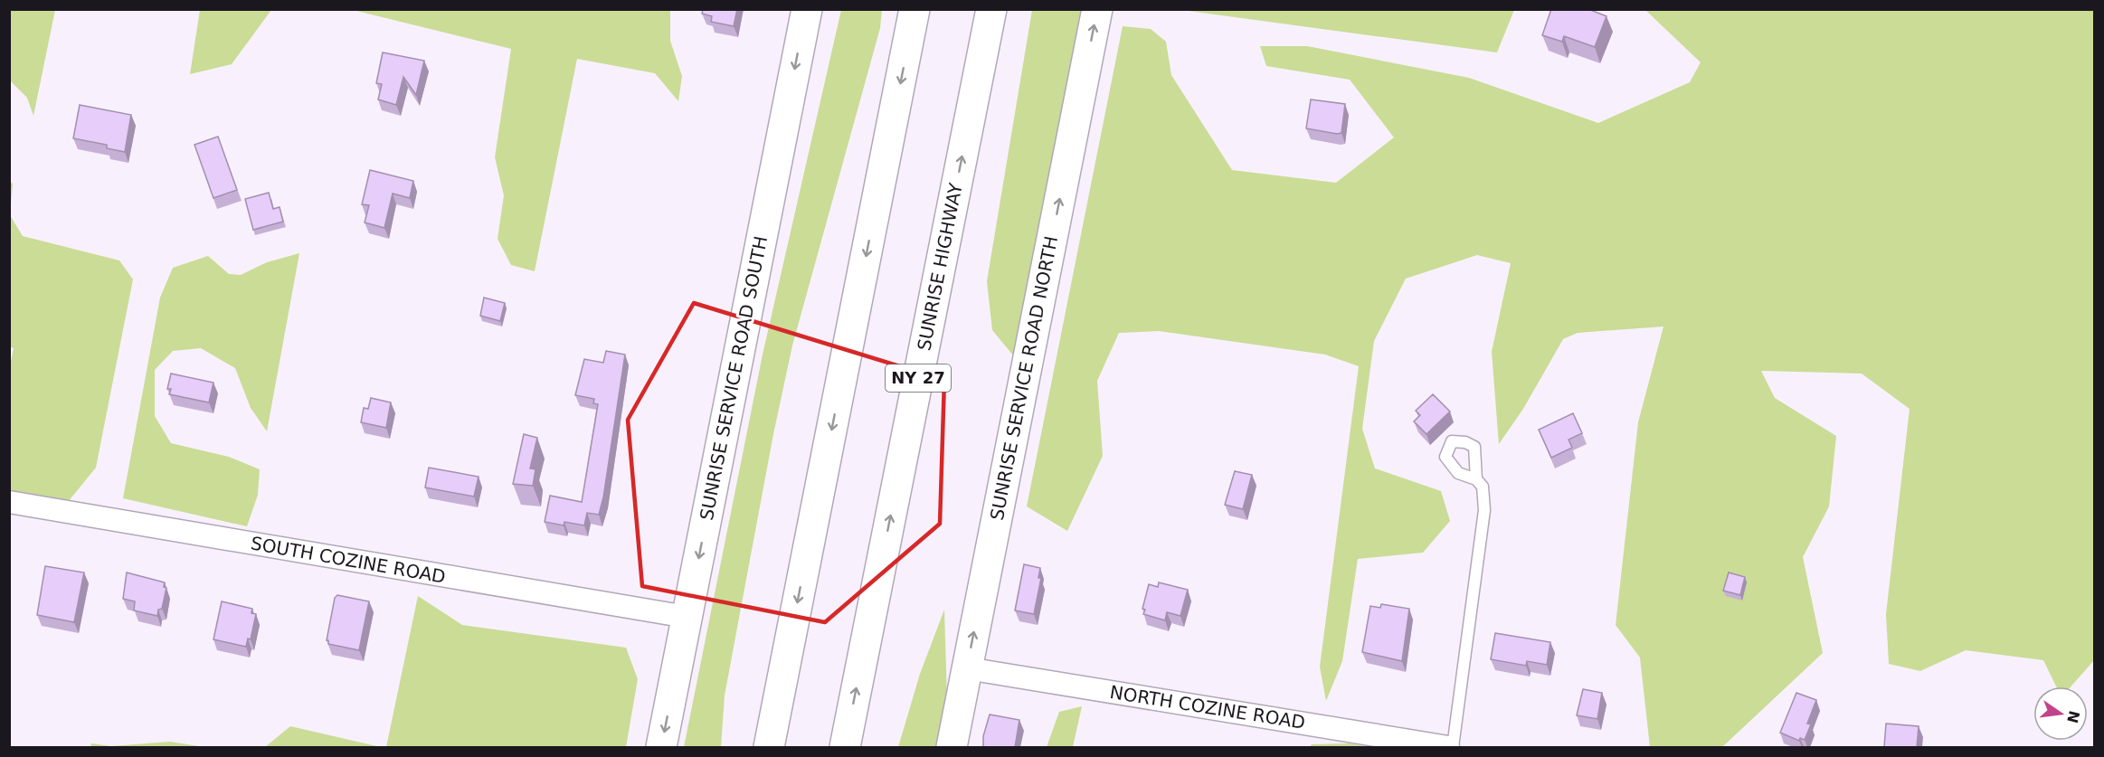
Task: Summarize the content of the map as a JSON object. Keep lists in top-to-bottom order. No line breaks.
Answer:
{"streets":{"main road":["SUNRISE HIGHWAY","SUNRISE SERVICE ROAD SOUTH","NY 27","SUNRISE SERVICE ROAD NORTH"],"street":["SOUTH COZINE ROAD","NORTH COZINE ROAD"]},"crossings":[["SUNRISE SERVICE ROAD SOUTH","SOUTH COZINE ROAD"],["SUNRISE SERVICE ROAD NORTH","NORTH COZINE ROAD"]],"north":"right"}
